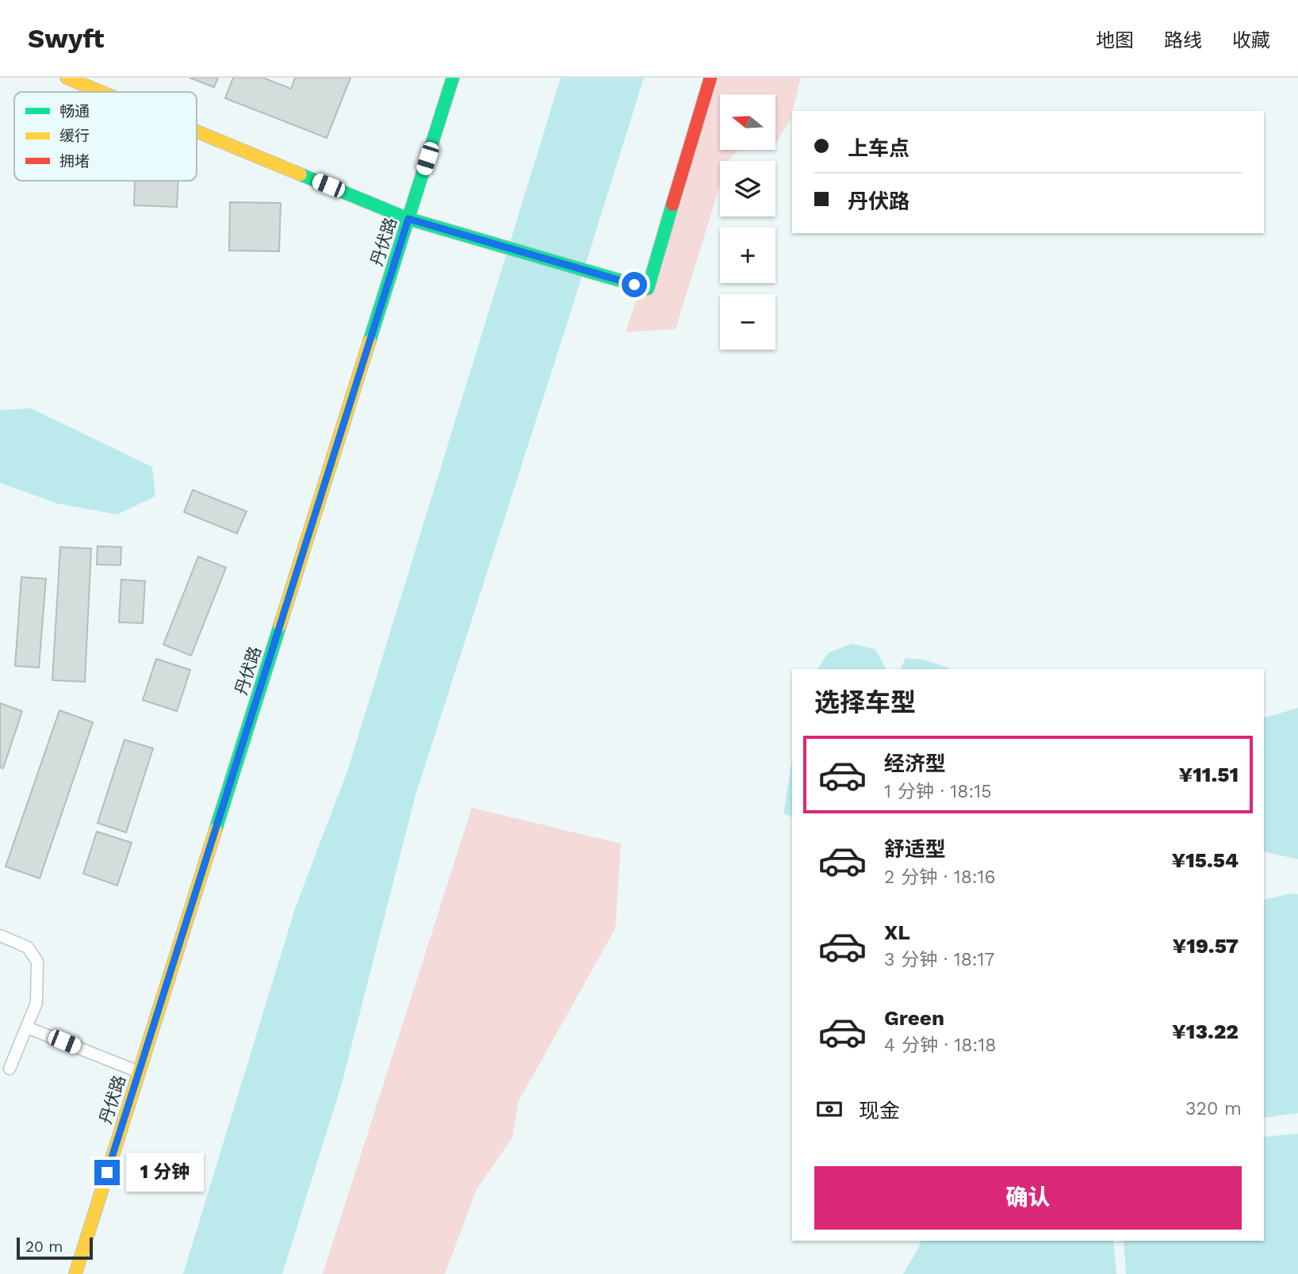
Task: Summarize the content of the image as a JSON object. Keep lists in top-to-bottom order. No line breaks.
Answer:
{"streets":{"main road":["丹伏路"]},"legend":["畅通","缓行","拥堵"],"scale_bar":"20 m","north":"left","page":{"header":"Swyft","nav":["地图","路线","收藏"],"map_buttons":["+","−"],"banner":["上车点","丹伏路"],"heading":"选择车型","list":[{"name":"经济型","note":"1 分钟 · 18:15","value":"¥11.51"},{"name":"舒适型","note":"2 分钟 · 18:16","value":"¥15.54"},{"name":"XL","note":"3 分钟 · 18:17","value":"¥19.57"},{"name":"Green","note":"4 分钟 · 18:18","value":"¥13.22"}],"pay":["现金","320 m"],"bubble":"1 分钟","buttons":"确认","scale":"20 m"}}
